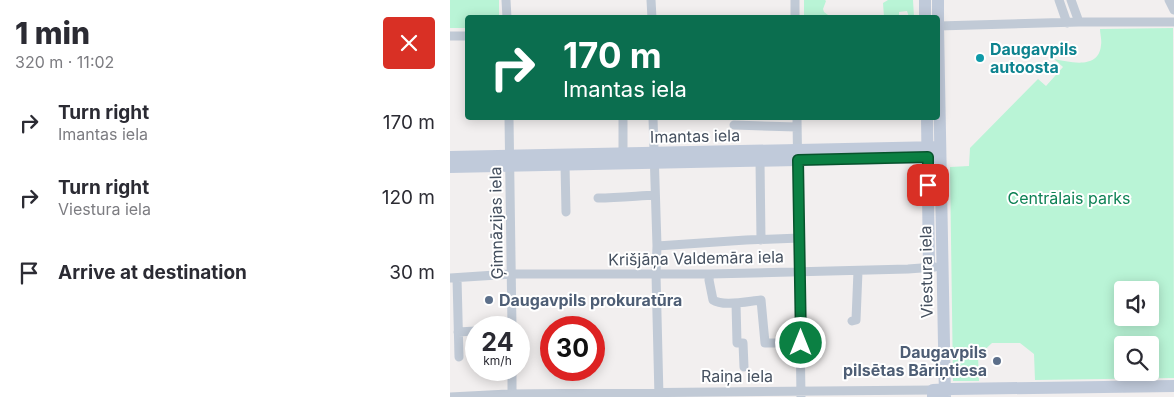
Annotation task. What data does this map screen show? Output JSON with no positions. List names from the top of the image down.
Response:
{
  "streets": {
    "street": [
      "Imantas iela",
      "Ģimnāzijas iela",
      "Krišjāņa Valdemāra iela",
      "Viestura iela",
      "Raiņa iela"
    ]
  },
  "crossings": [
    ["Imantas iela", "Ģimnāzijas iela"],
    ["Imantas iela", "Viestura iela"],
    ["Ģimnāzijas iela", "Krišjāņa Valdemāra iela"],
    ["Krišjāņa Valdemāra iela", "Viestura iela"],
    ["Viestura iela", "Raiņa iela"]
  ],
  "parks": ["Centrālais parks"],
  "places": ["Daugavpils autoosta", "Daugavpils prokuratūra", "Daugavpils pilsētas Bāriņtiesa"],
  "page": {
    "heading": ["1 min", "320 m · 11:02"],
    "turn": ["170 m", "Imantas iela"],
    "list": [
      {
        "name": "Turn right",
        "note": "Imantas iela",
        "value": "170 m"
      },
      {
        "name": "Turn right",
        "note": "Viestura iela",
        "value": "120 m"
      },
      {
        "name": "Arrive at destination",
        "value": "30 m"
      }
    ],
    "speed": "24 km/h",
    "limit": "30"
  }
}
